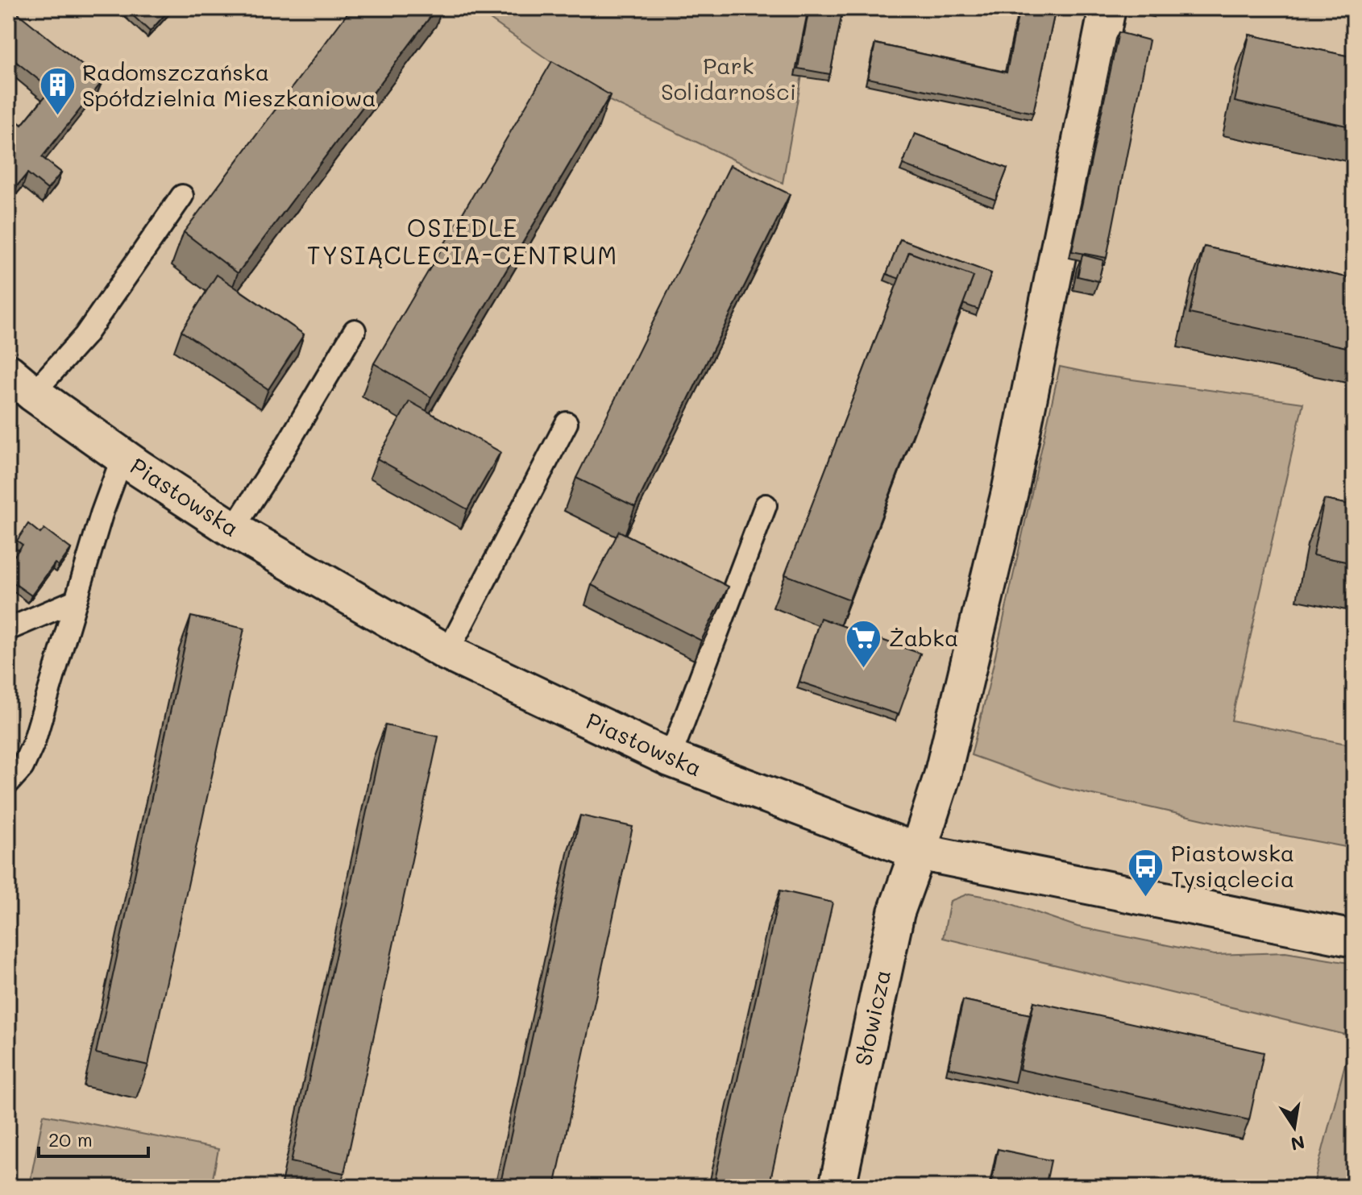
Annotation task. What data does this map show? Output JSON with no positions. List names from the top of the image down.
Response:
{
  "streets": {
    "street": ["Piastowska", "Słowicza"]
  },
  "crossings": [
    ["Piastowska", "Słowicza"]
  ],
  "districts": ["OSIEDLE TYSIĄCLECIA-CENTRUM"],
  "parks": ["Park Solidarności"],
  "places": {
    "building": ["Radomszczańska Spółdzielnia Mieszkaniowa"],
    "supermarket": ["Żabka"],
    "bus stop": ["Piastowska Tysiąclecia"]
  },
  "scale_bar": "20 m",
  "north": "bottom"
}
